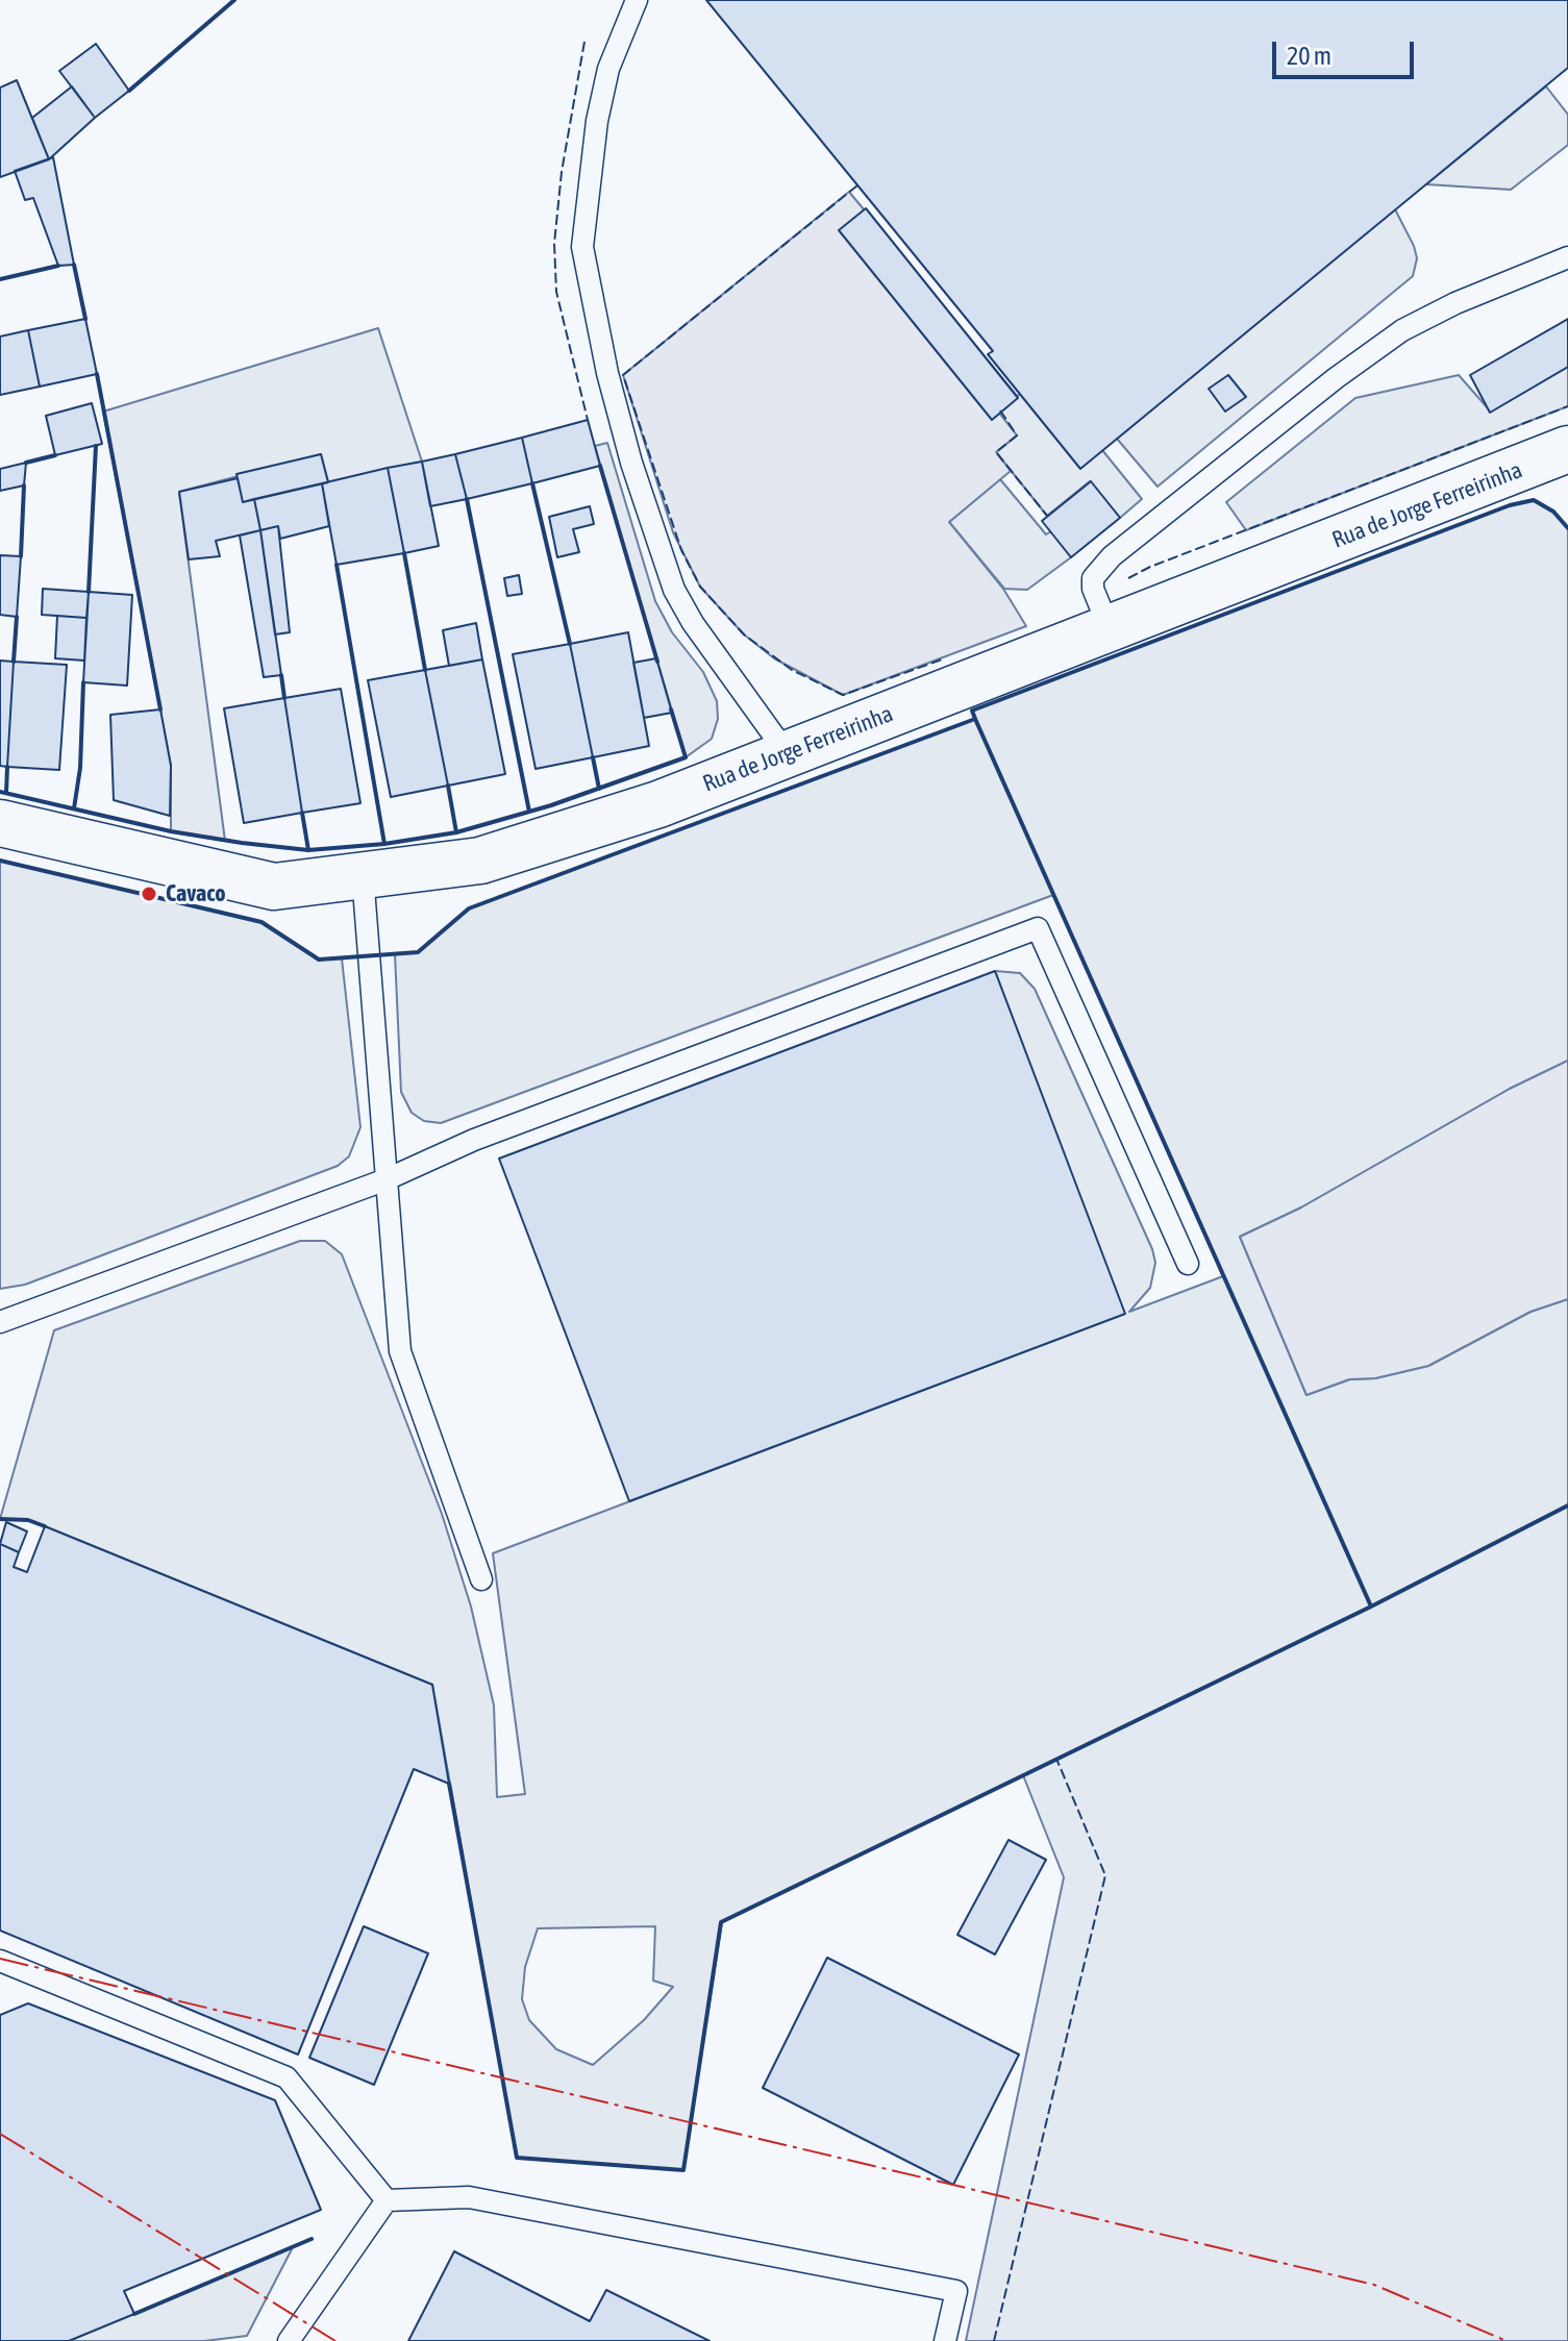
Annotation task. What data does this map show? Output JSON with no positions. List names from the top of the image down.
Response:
{
  "streets": {
    "street": ["Rua de Jorge Ferreirinha"]
  },
  "places": ["Cavaco"],
  "scale_bar": "20 m"
}
